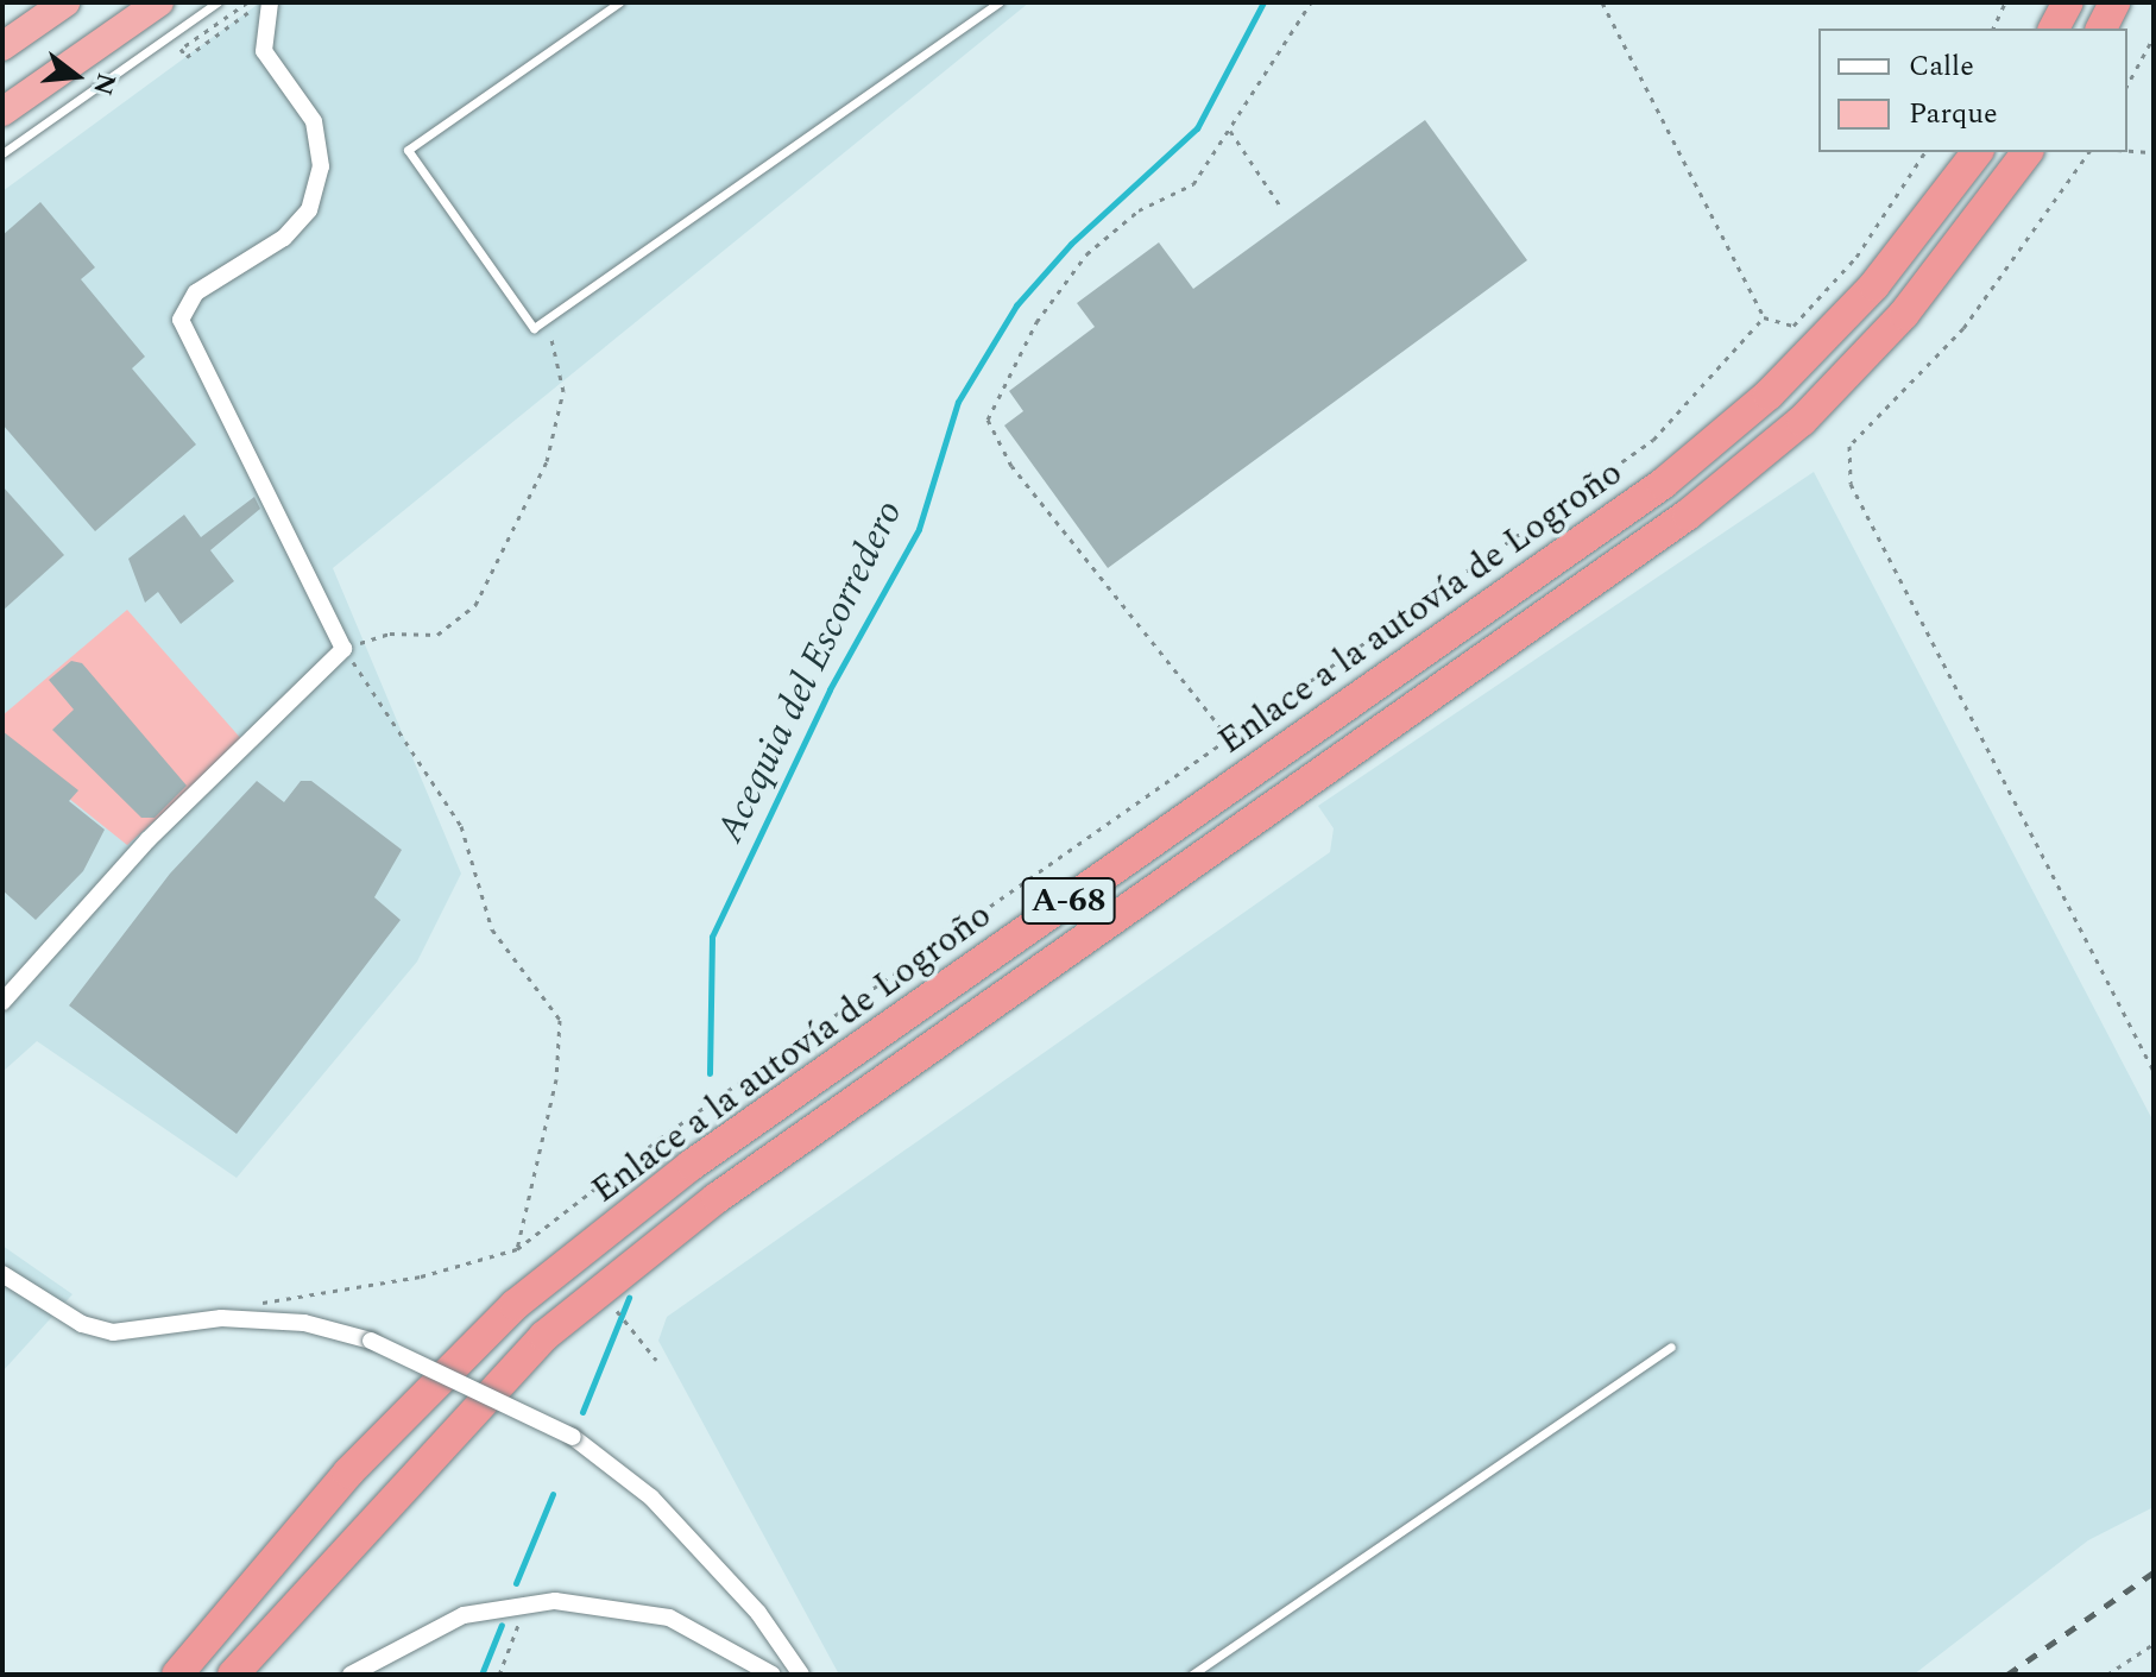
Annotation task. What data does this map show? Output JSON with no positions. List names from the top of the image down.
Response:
{
  "streets": {
    "highway": ["Enlace a la autovía de Logroño", "A-68"]
  },
  "water": ["Acequia del Escorredero"],
  "legend": ["Calle", "Parque"],
  "north": "right"
}
